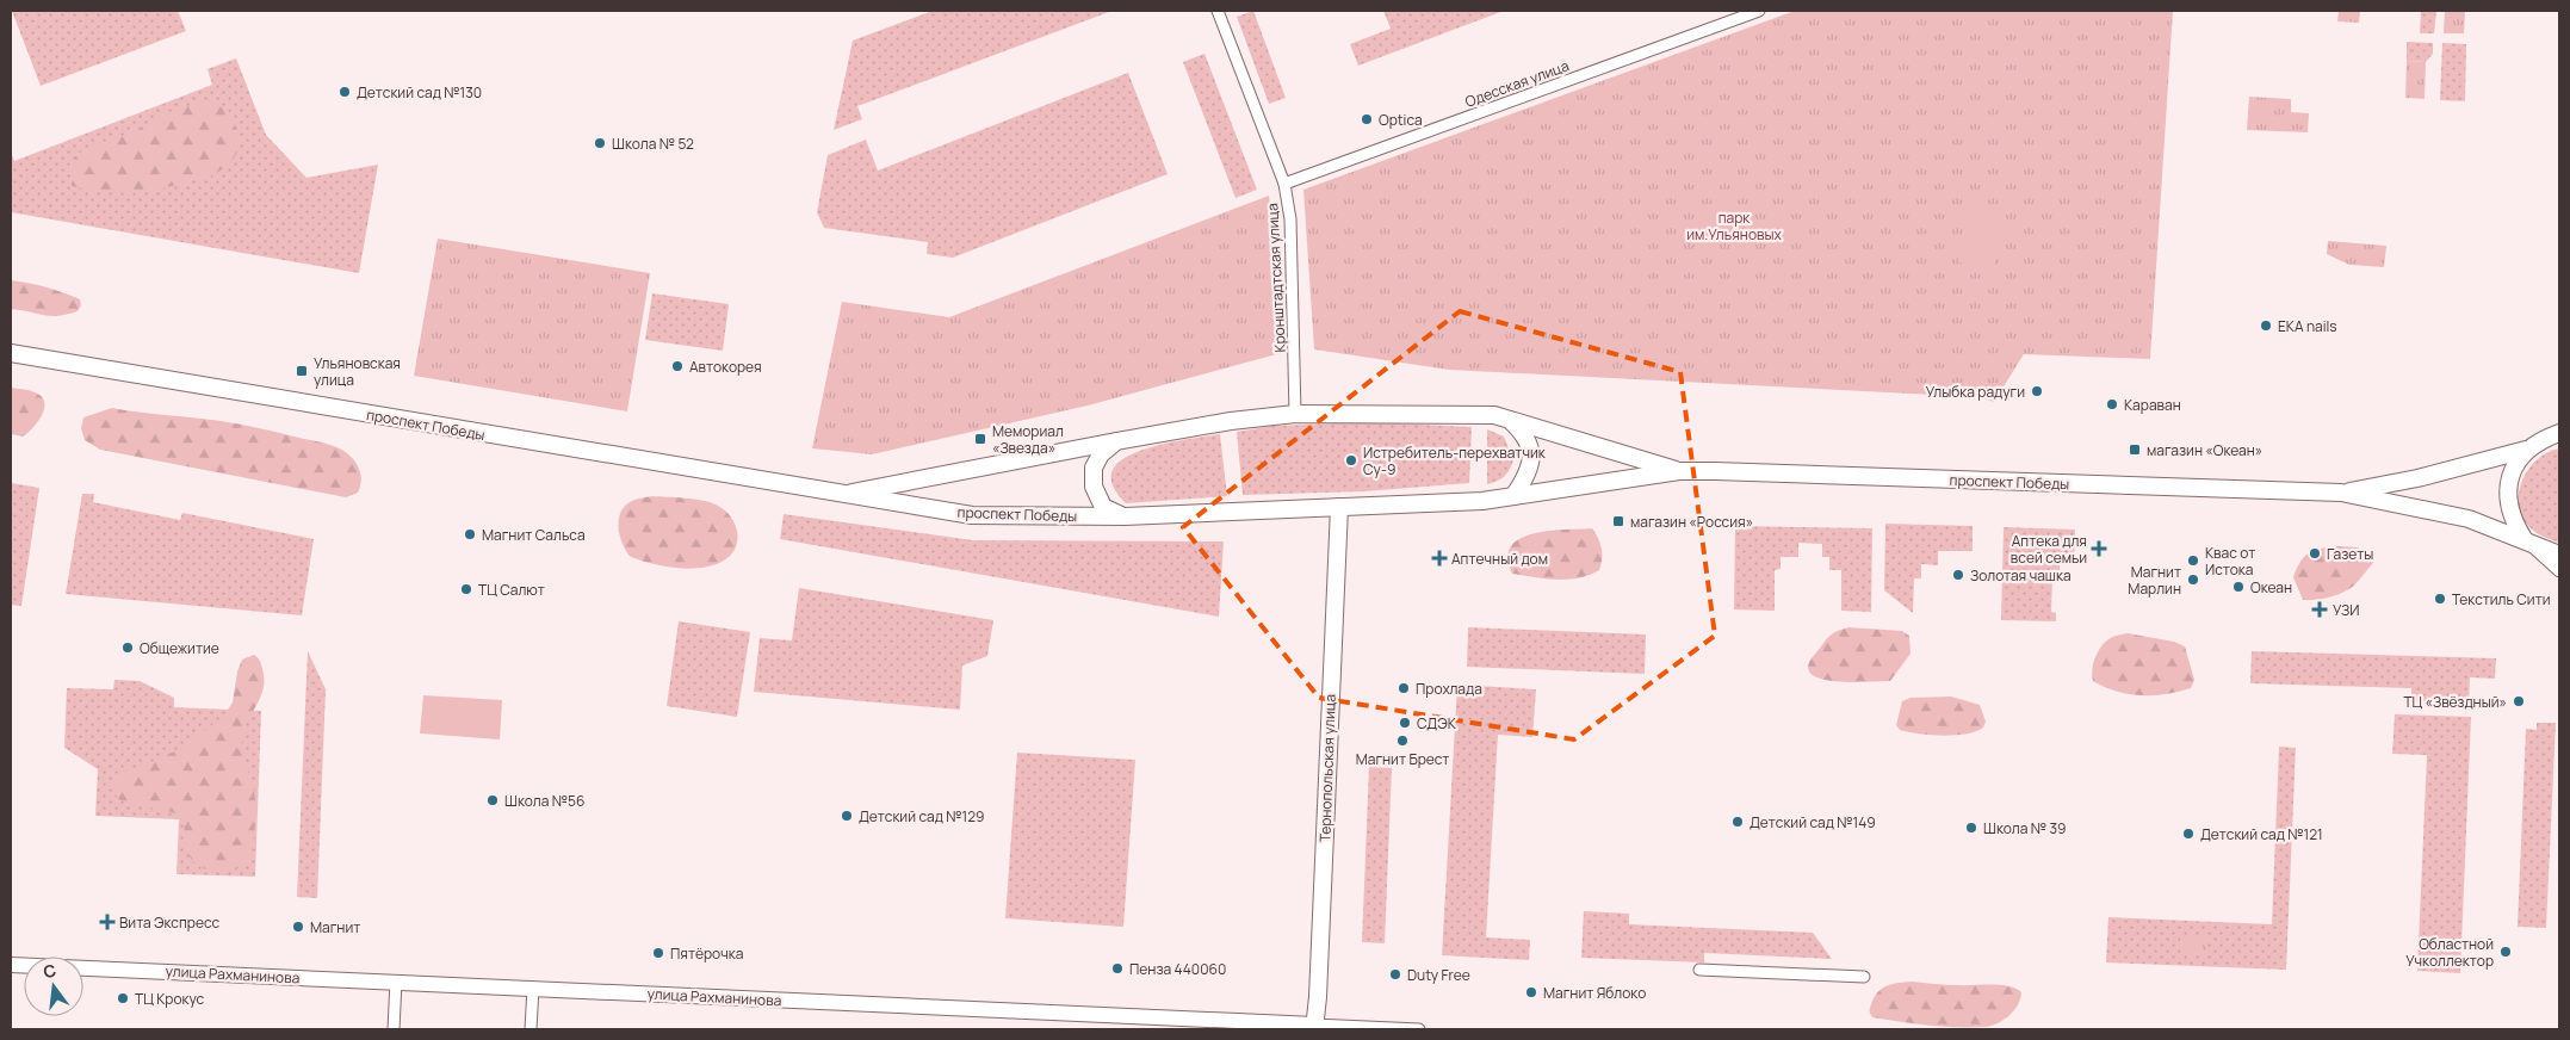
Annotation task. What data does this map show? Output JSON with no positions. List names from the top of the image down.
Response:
{
  "streets": {
    "main road": ["проспект Победы", "Тернопольская улица", "улица Рахманинова"],
    "street": ["Одесская улица", "Кронштадтская улица"]
  },
  "crossings": [
    ["Одесская улица", "Кронштадтская улица"],
    ["Кронштадтская улица", "проспект Победы"],
    ["проспект Победы", "Тернопольская улица"],
    ["Тернопольская улица", "улица Рахманинова"]
  ],
  "parks": ["парк им.Ульяновых"],
  "places": {
    "other": [
      "Детский сад №130",
      "Optica",
      "Школа № 52",
      "EKA nails",
      "Автокорея",
      "Улыбка радуги",
      "Караван",
      "Истребитель-перехватчик Су-9",
      "Магнит Сальса",
      "Газеты",
      "Квас от Истока",
      "Золотая чашка",
      "Магнит Марлин",
      "Океан",
      "ТЦ Салют",
      "Текстиль Сити",
      "Общежитие",
      "Прохлада",
      "ТЦ «Звёздный»",
      "СДЭК",
      "Магнит Брест",
      "Школа №56",
      "Детский сад №129",
      "Детский сад №149",
      "Школа № 39",
      "Детский сад №121",
      "Магнит",
      "Областной Учколлектор",
      "Пятёрочка",
      "Пенза 440060",
      "Duty Free",
      "Магнит Яблоко",
      "ТЦ Крокус"
    ],
    "transit": [
      "Ульяновская улица",
      "Мемориал «Звезда»",
      "магазин «Океан»",
      "магазин «Россия»"
    ],
    "health": [
      "Аптека для всей семьи",
      "Аптечный дом",
      "УЗИ",
      "Вита Экспресс"
    ]
  },
  "north": "top"
}
